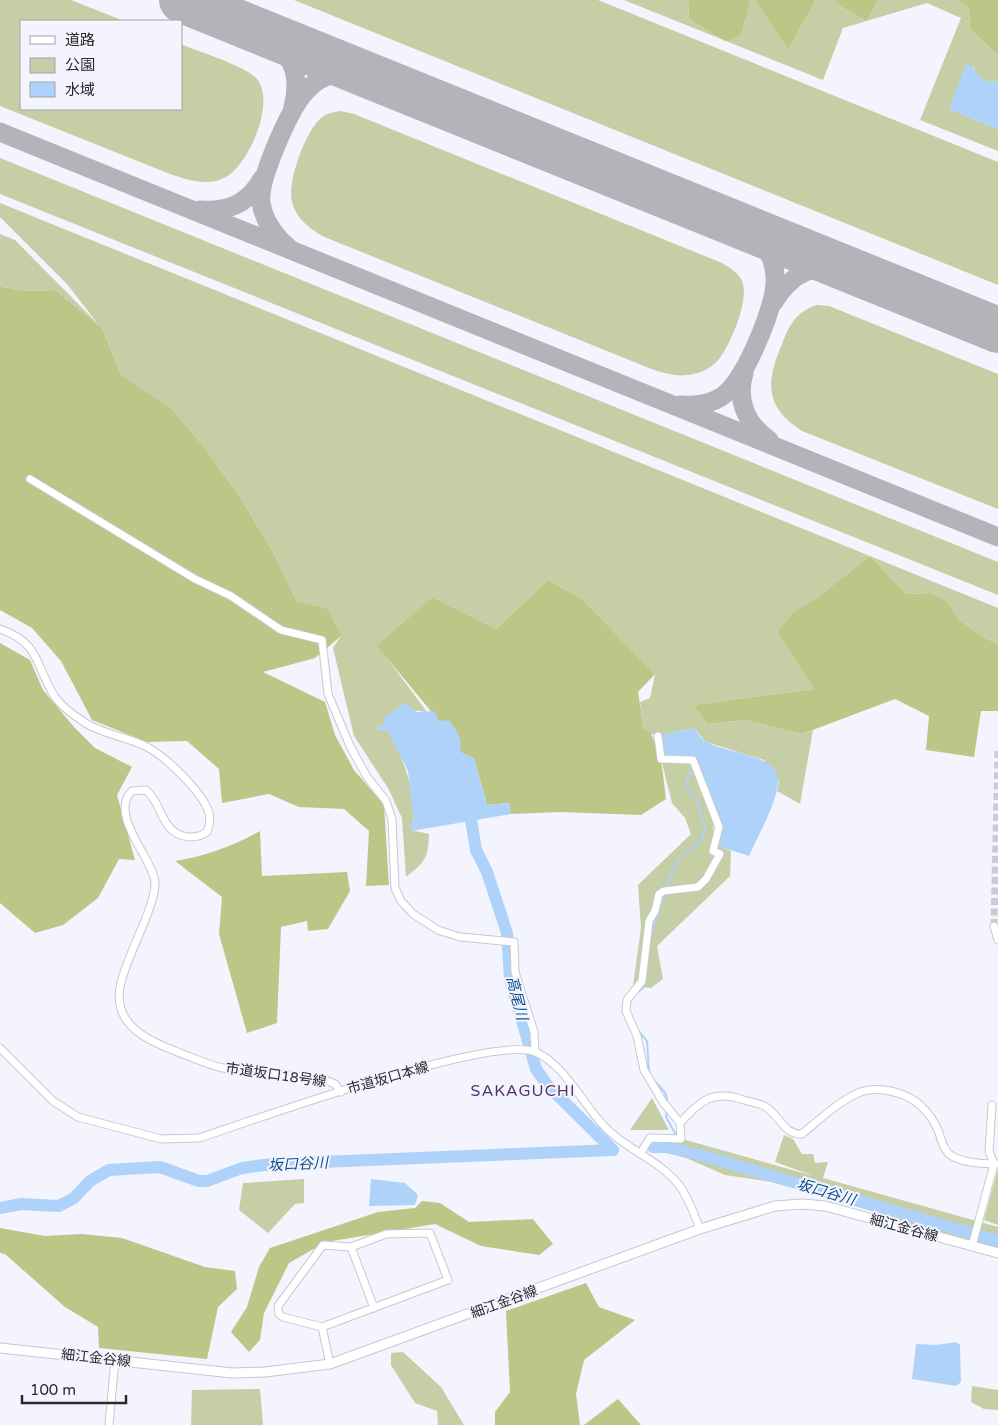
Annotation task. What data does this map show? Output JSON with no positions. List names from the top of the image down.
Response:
{
  "streets": {
    "main road": ["細江金谷線"],
    "street": ["市道坂口18号線", "市道坂口本線"]
  },
  "crossings": [
    ["市道坂口18号線", "市道坂口本線"],
    ["市道坂口本線", "細江金谷線"]
  ],
  "districts": ["SAKAGUCHI"],
  "water": ["高尾川", "坂口谷川"],
  "legend": ["道路", "公園", "水域"],
  "scale_bar": "100 m"
}
